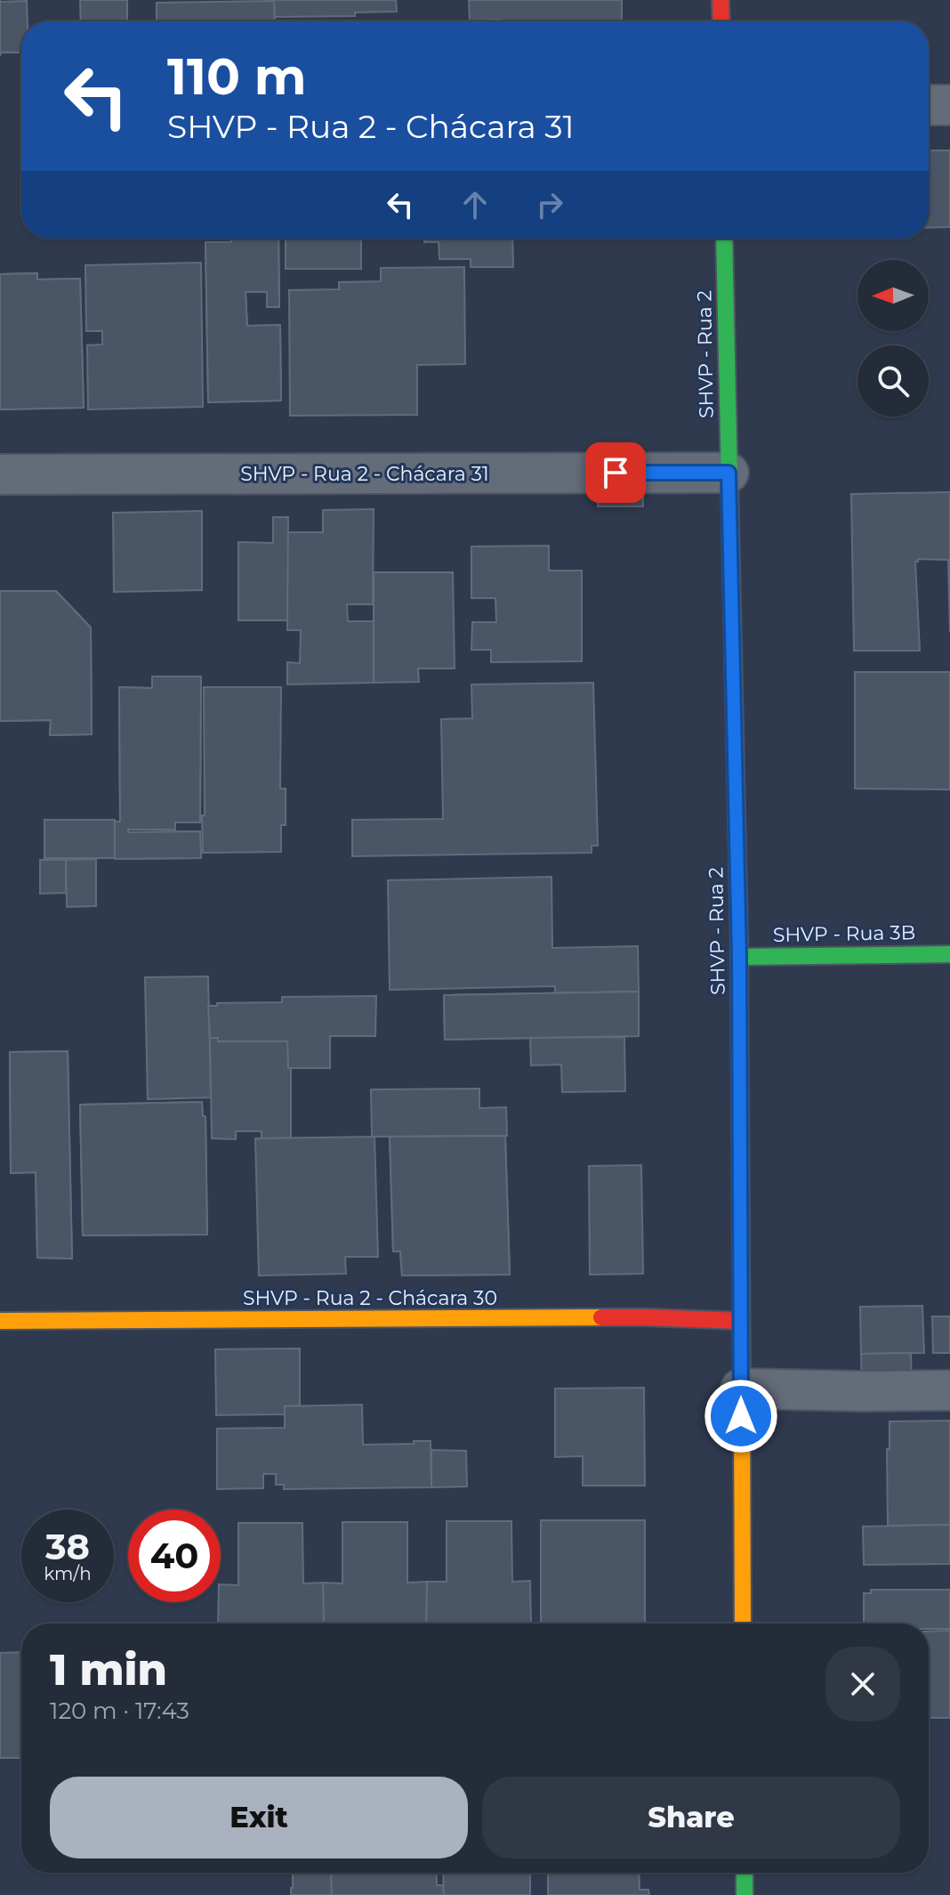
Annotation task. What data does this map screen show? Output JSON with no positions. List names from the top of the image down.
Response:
{
  "streets": {
    "street": [
      "SHVP - Rua 2",
      "SHVP - Rua 2 - Chácara 31",
      "SHVP - Rua 3B",
      "SHVP - Rua 2 - Chácara 30"
    ]
  },
  "crossings": [
    ["SHVP - Rua 2", "SHVP - Rua 2 - Chácara 31"],
    ["SHVP - Rua 2", "SHVP - Rua 3B"],
    ["SHVP - Rua 2", "SHVP - Rua 2 - Chácara 30"]
  ],
  "north": "left",
  "page": {
    "turn": ["110 m", "SHVP - Rua 2 - Chácara 31"],
    "speed": "38 km/h",
    "limit": "40",
    "heading": ["1 min", "120 m · 17:43"],
    "buttons": ["Exit", "Share"]
  }
}
